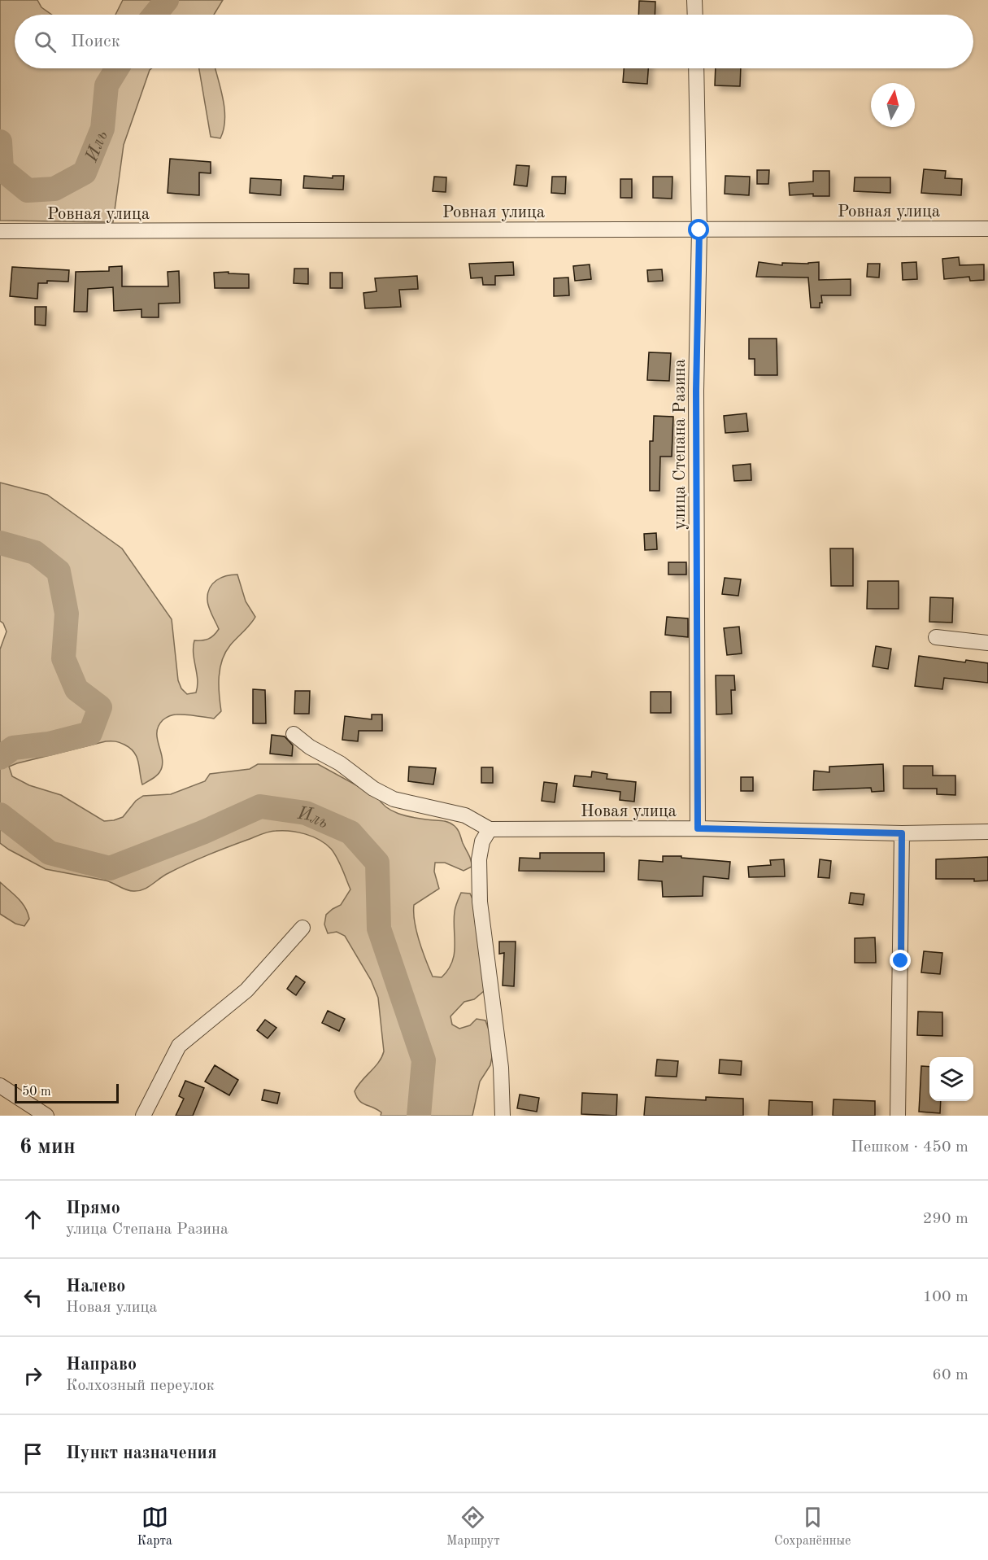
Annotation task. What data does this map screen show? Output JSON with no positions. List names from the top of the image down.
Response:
{
  "streets": {
    "street": ["Ровная улица", "улица Степана Разина", "Новая улица"]
  },
  "crossings": [
    ["Ровная улица", "улица Степана Разина"],
    ["улица Степана Разина", "Новая улица"]
  ],
  "water": ["Иль"],
  "scale_bar": "50 m",
  "north": "top",
  "page": {
    "search": "Поиск",
    "scale": "50 m",
    "heading": ["6 мин", "Пешком · 450 m"],
    "list": [
      ["Прямо", "улица Степана Разина", "290 m"],
      ["Налево", "Новая улица", "100 m"],
      ["Направо", "Колхозный переулок", "60 m"],
      "Пункт назначения"
    ],
    "nav": ["Карта", "Маршрут", "Сохранённые"]
  }
}
